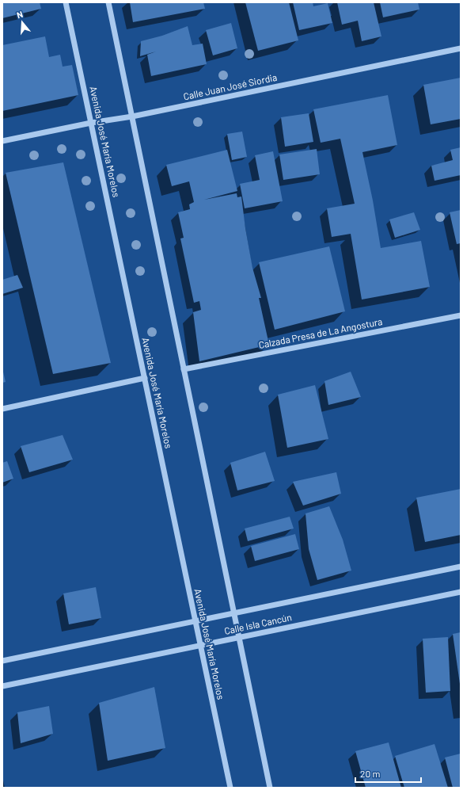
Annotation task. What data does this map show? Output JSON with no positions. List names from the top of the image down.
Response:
{
  "streets": {
    "street": [
      "Calle Juan José Siordia",
      "Avenida José María Morelos",
      "Calzada Presa de La Angostura",
      "Calle Isla Cancún"
    ]
  },
  "crossings": [
    ["Calle Juan José Siordia", "Avenida José María Morelos"],
    ["Avenida José María Morelos", "Calle Isla Cancún"]
  ],
  "scale_bar": "20 m",
  "north": "top"
}
